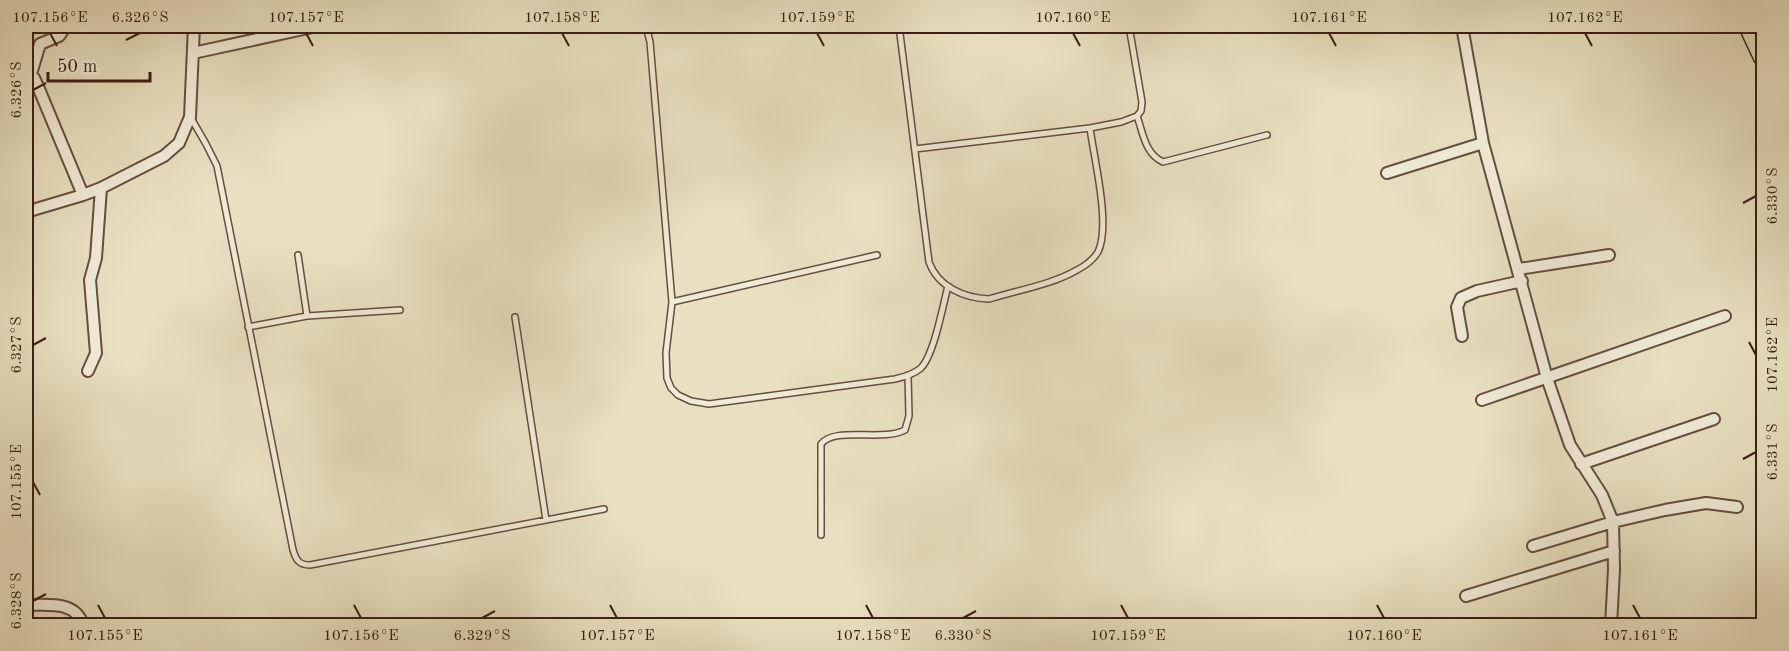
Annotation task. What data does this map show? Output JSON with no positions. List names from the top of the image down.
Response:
{
  "scale_bar": "50 m",
  "coordinates": [
    "107.156°E",
    "6.326°S",
    "107.157°E",
    "107.158°E",
    "107.159°E",
    "107.160°E",
    "107.161°E",
    "107.162°E",
    "6.330°S",
    "6.327°S",
    "6.331°S",
    "107.155°E",
    "6.328°S",
    "6.329°S"
  ]
}
